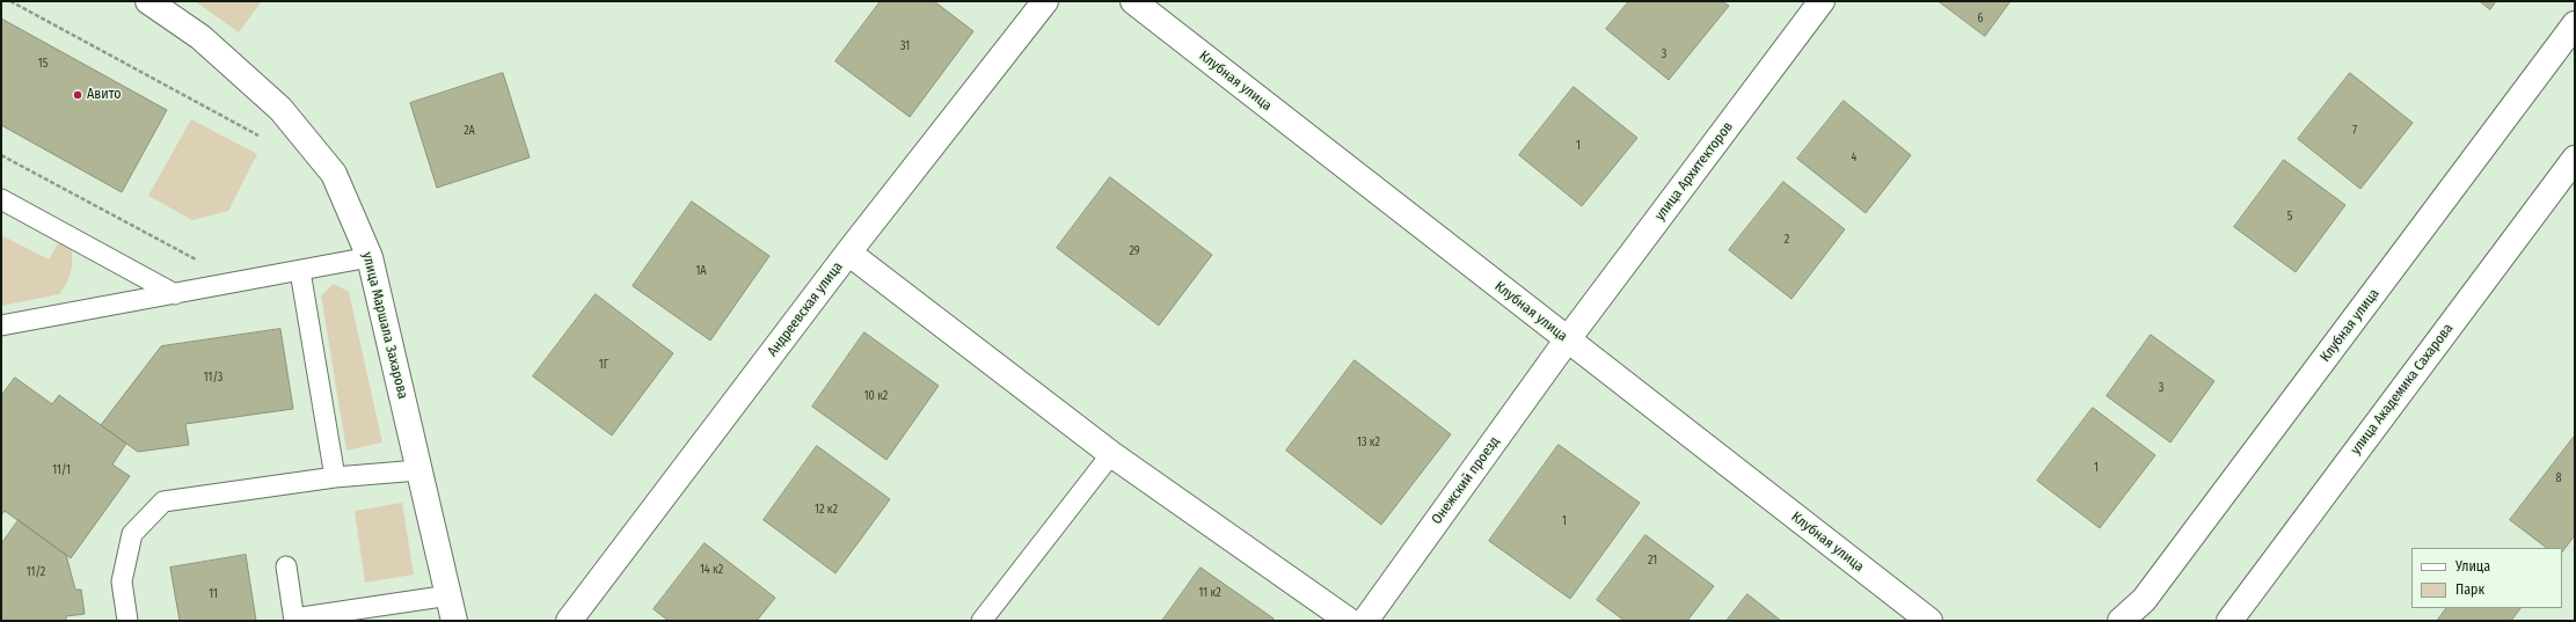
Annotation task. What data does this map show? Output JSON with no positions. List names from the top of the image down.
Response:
{
  "streets": {
    "street": [
      "Клубная улица",
      "улица Архитекторов",
      "Андреевская улица",
      "улица Маршала Захарова",
      "улица Академика Сахарова",
      "Онежский проезд"
    ]
  },
  "crossings": [
    ["Клубная улица", "улица Архитекторов"],
    ["Клубная улица", "Онежский проезд"],
    ["улица Архитекторов", "Онежский проезд"]
  ],
  "places": ["Авито"],
  "house_numbers": [
    "6",
    "31",
    "3",
    "15",
    "2А",
    "7",
    "1",
    "4",
    "5",
    "2",
    "29",
    "1А",
    "1Г",
    "11/3",
    "3",
    "10 к2",
    "13 к2",
    "1",
    "11/1",
    "8",
    "12 к2",
    "1",
    "21",
    "14 к2",
    "11/2",
    "11 к2",
    "11"
  ],
  "legend": ["Улица", "Парк"]
}
